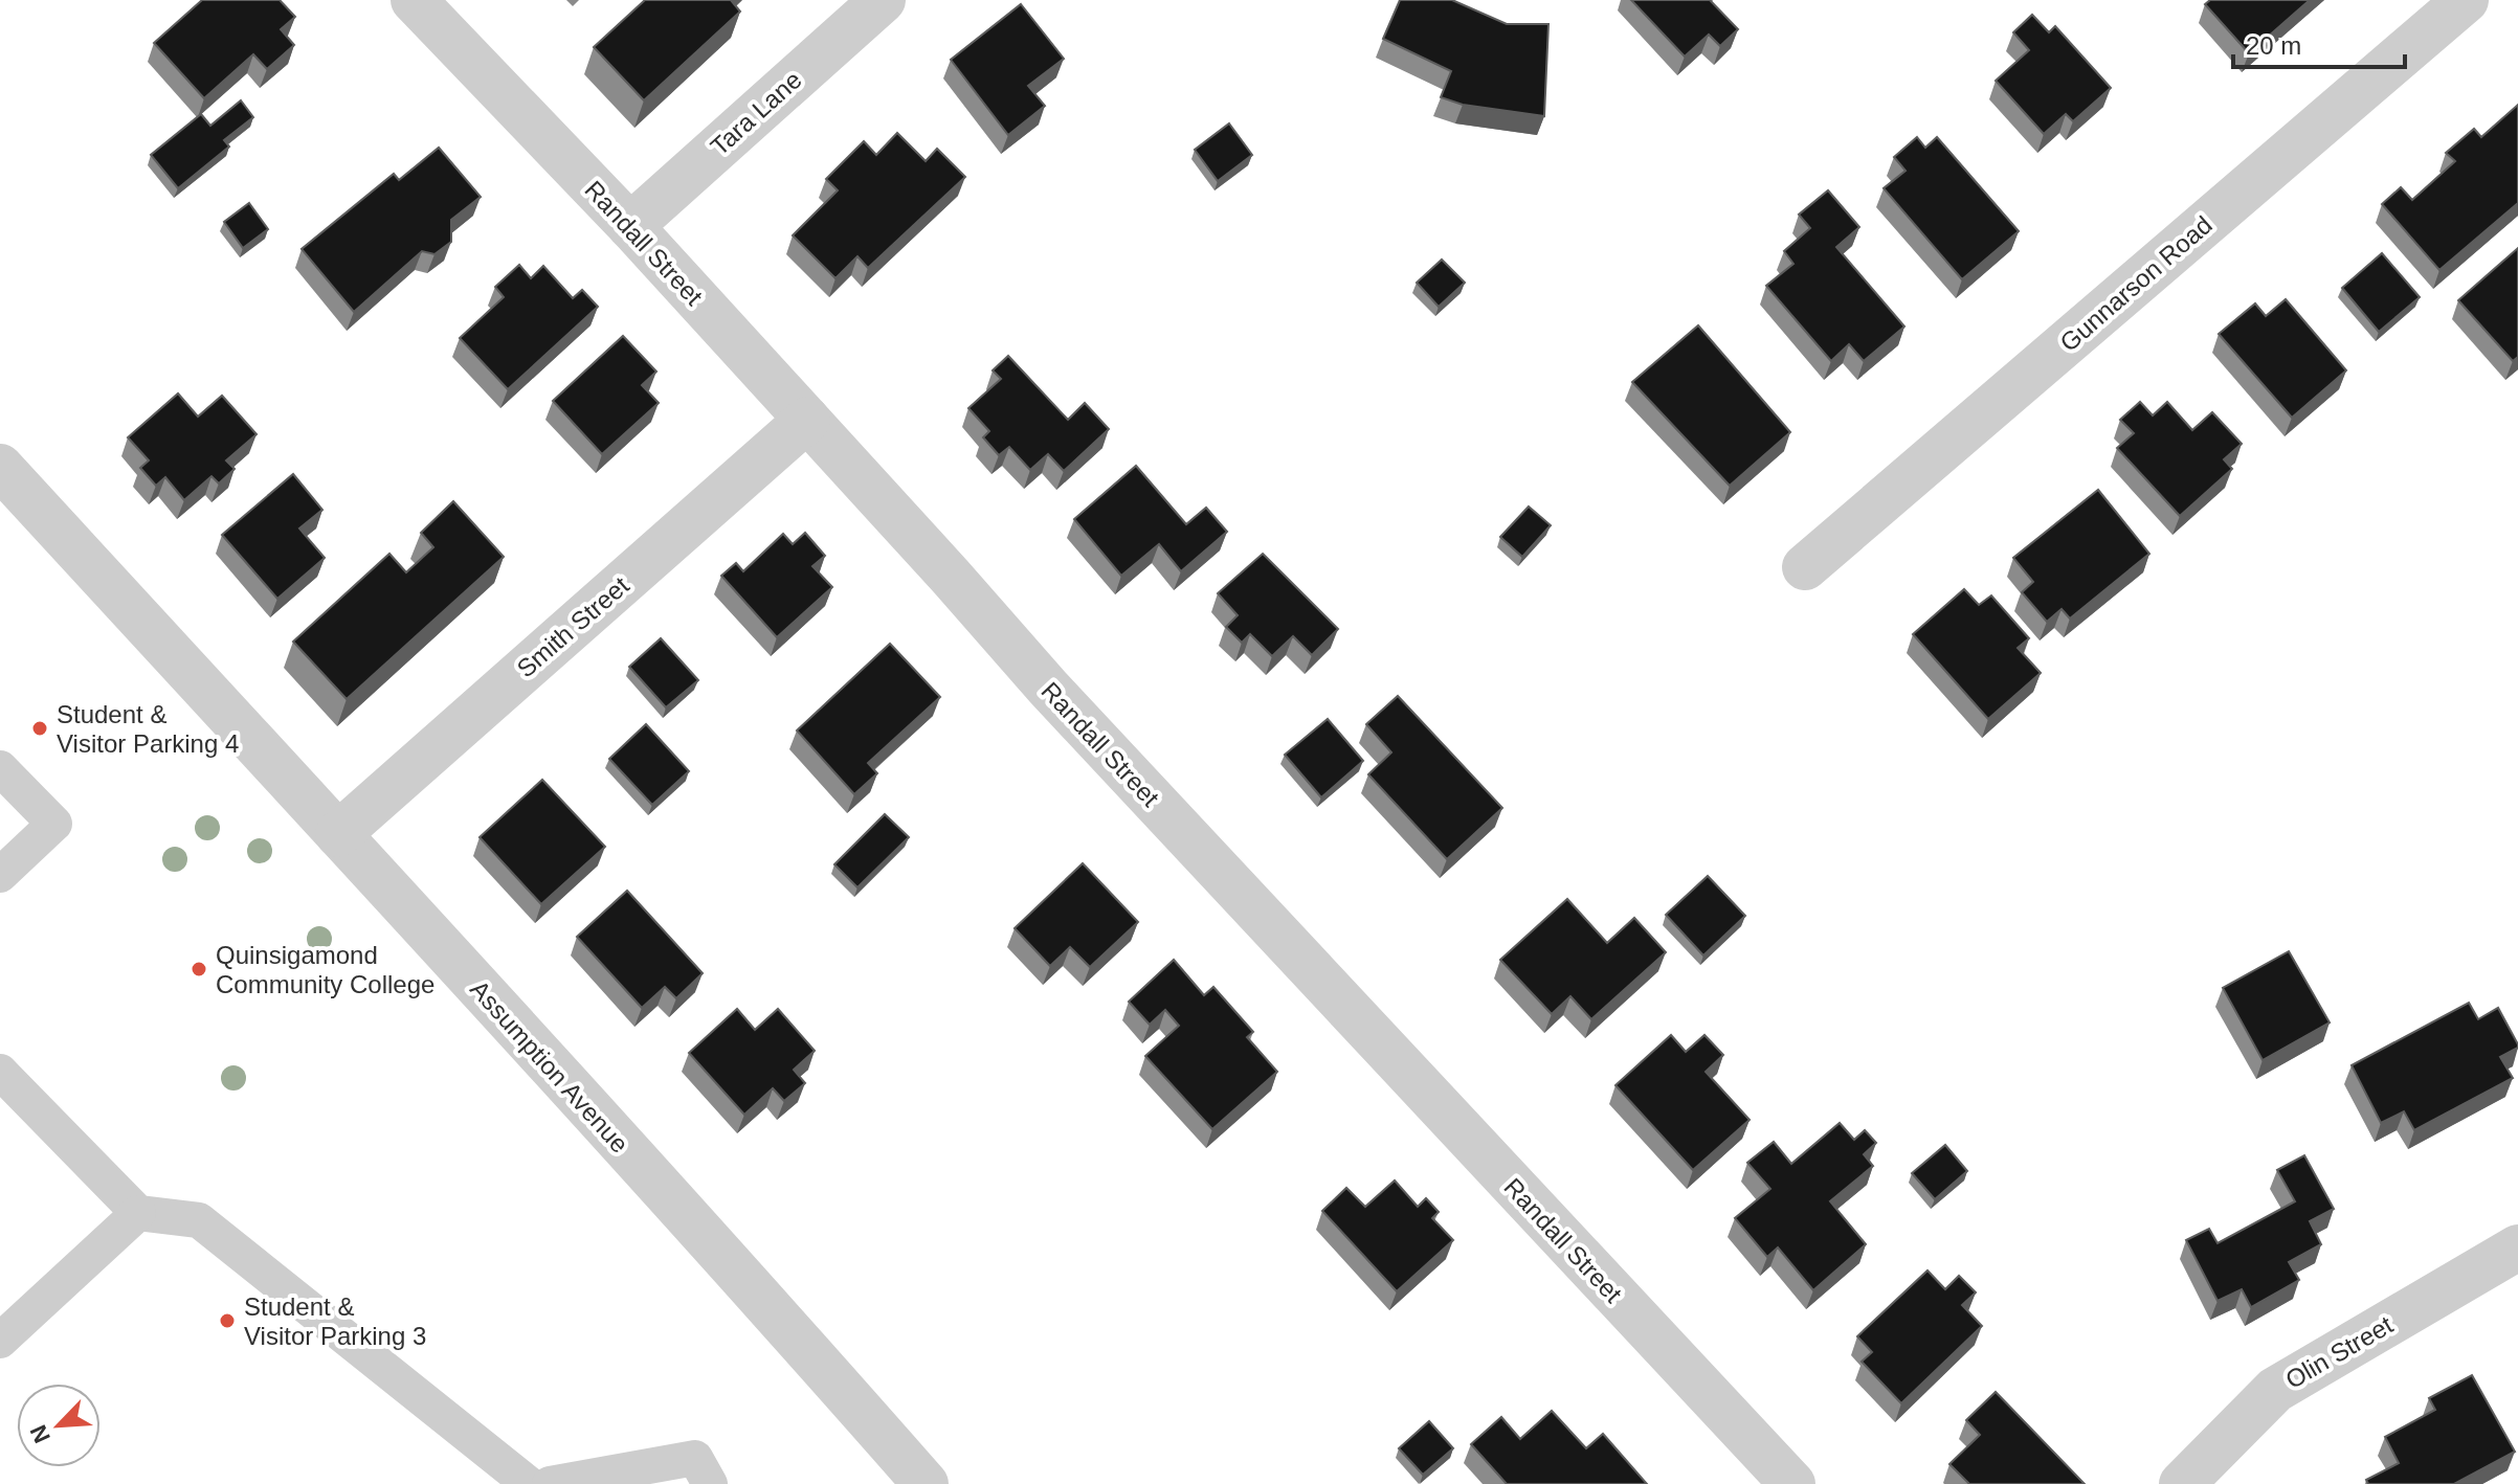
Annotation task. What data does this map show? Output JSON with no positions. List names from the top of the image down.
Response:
{
  "streets": {
    "street": [
      "Tara Lane",
      "Randall Street",
      "Gunnarson Road",
      "Smith Street",
      "Assumption Avenue",
      "Olin Street"
    ]
  },
  "crossings": [
    ["Tara Lane", "Randall Street"],
    ["Randall Street", "Smith Street"],
    ["Smith Street", "Assumption Avenue"]
  ],
  "places": ["Student & Visitor Parking 4", "Quinsigamond Community College", "Student & Visitor Parking 3"],
  "scale_bar": "20 m",
  "north": "bottom left"
}
